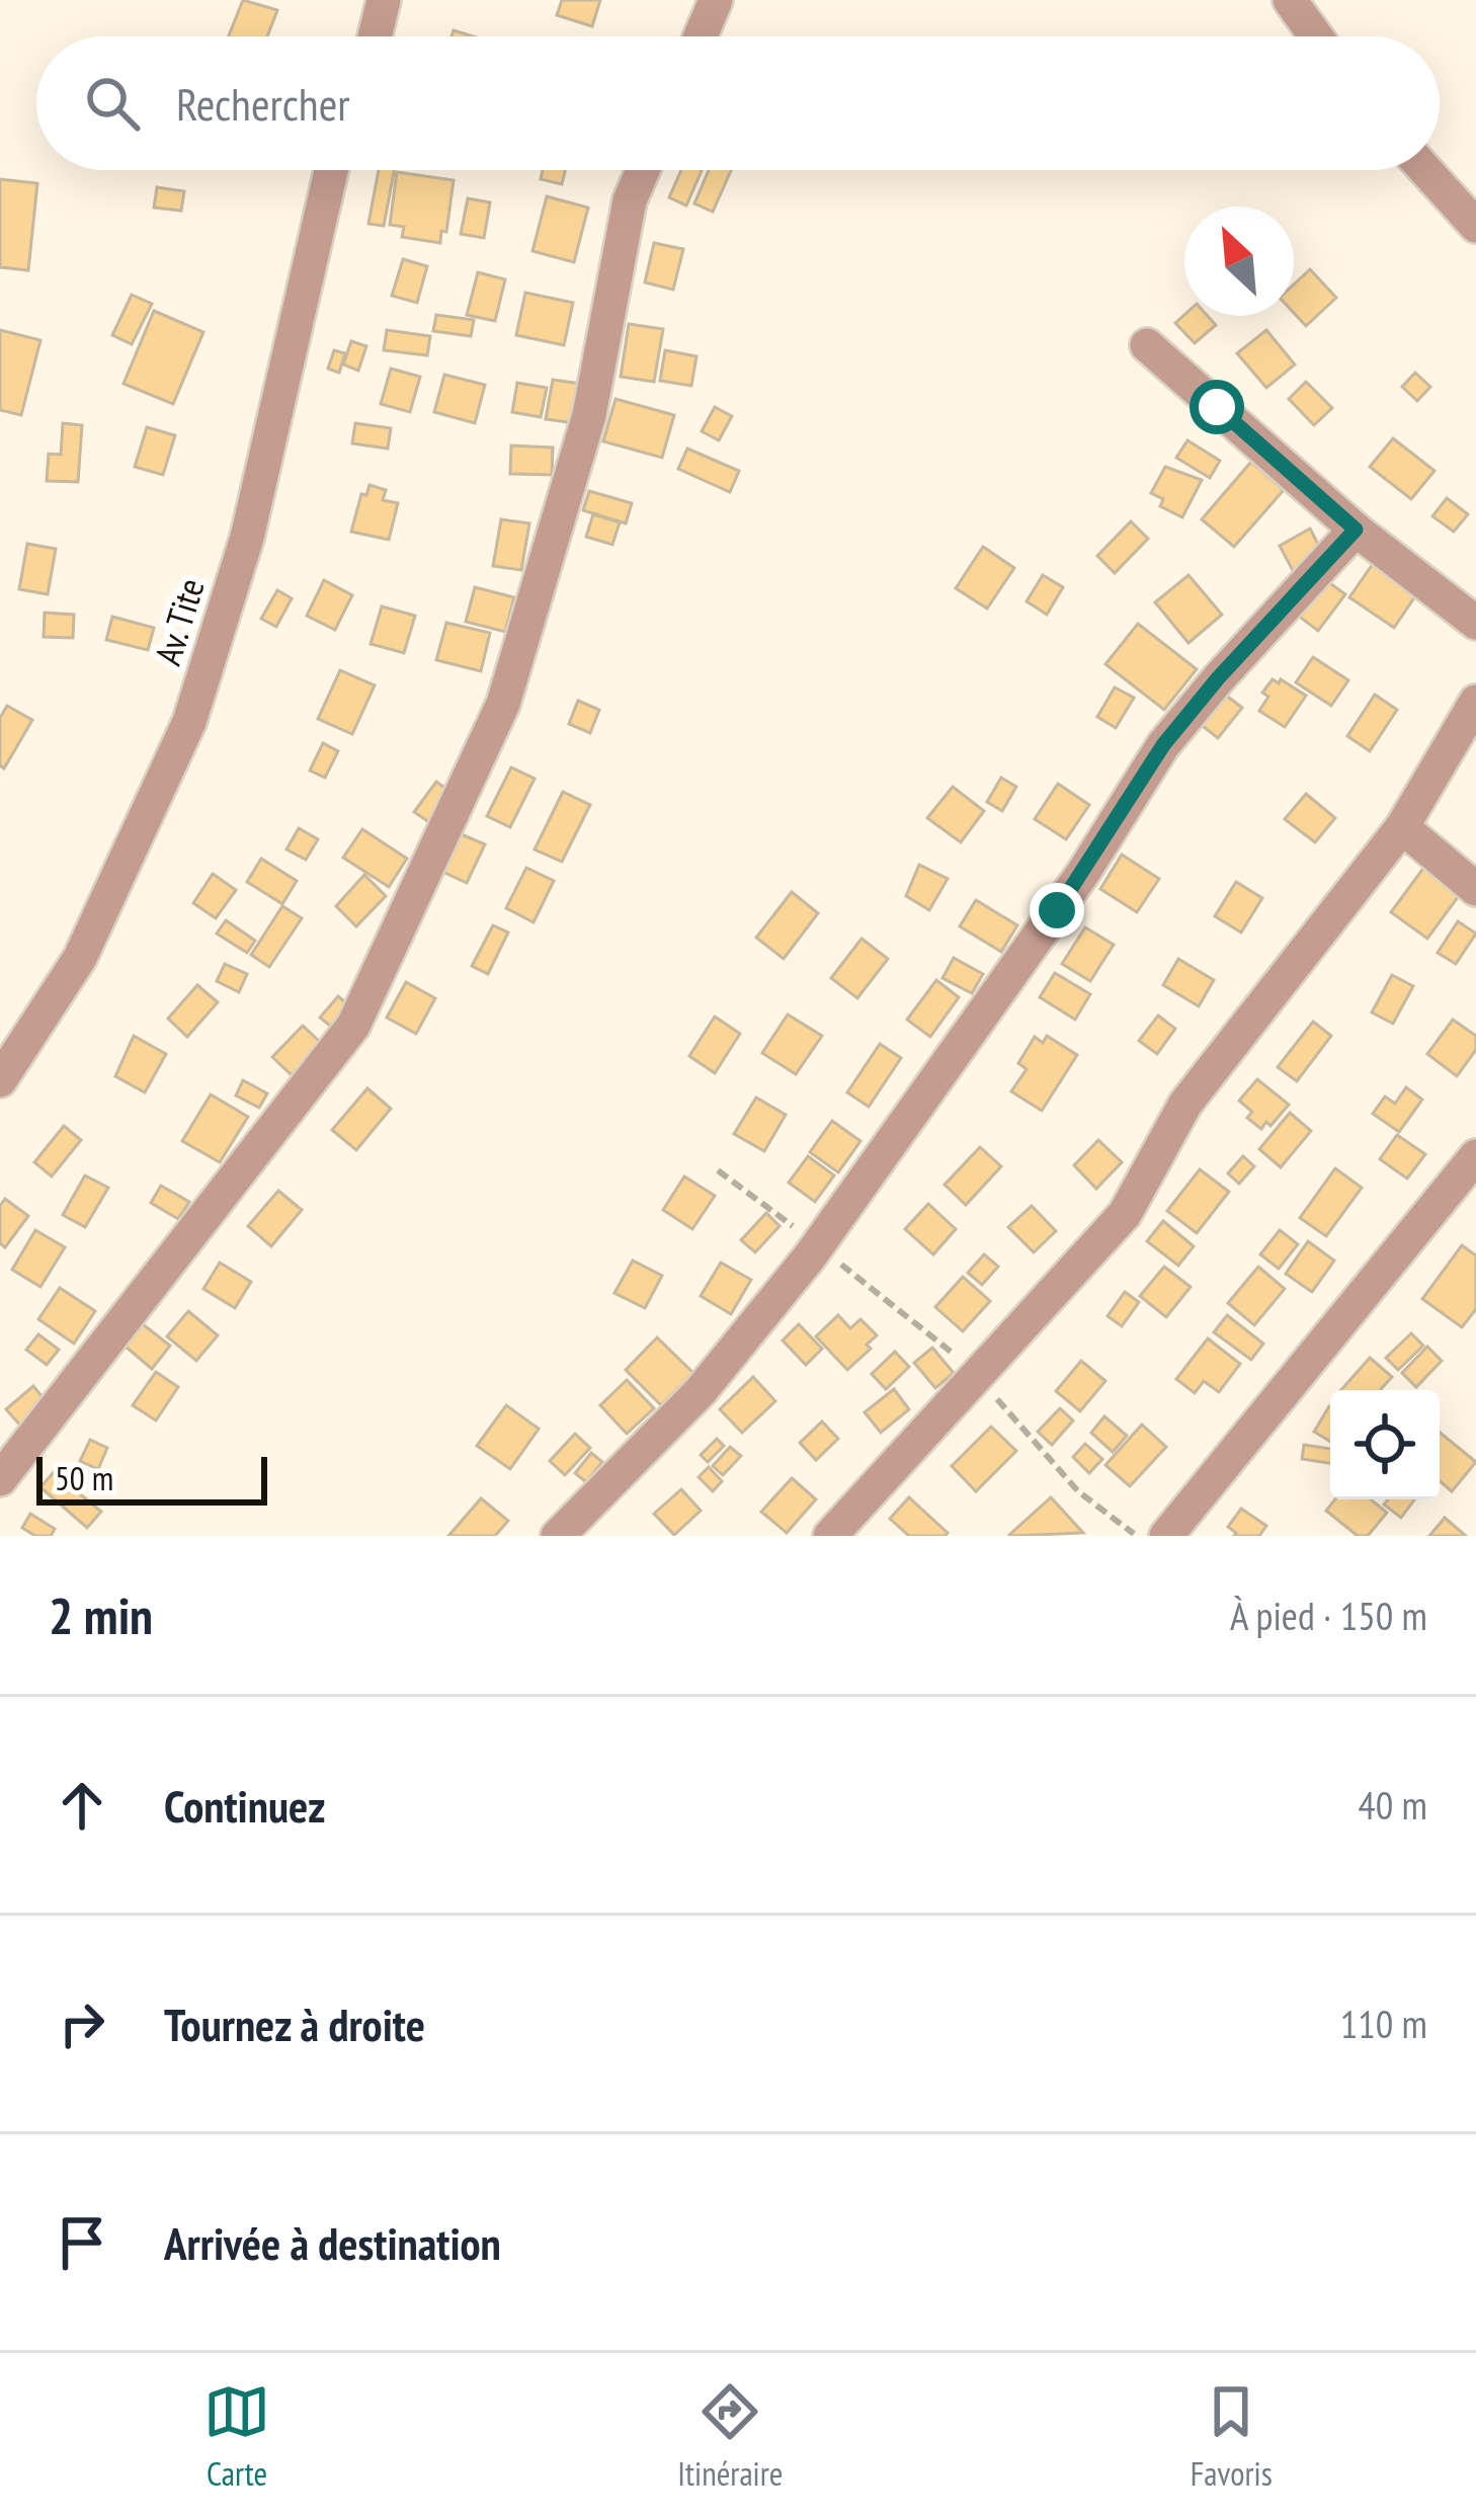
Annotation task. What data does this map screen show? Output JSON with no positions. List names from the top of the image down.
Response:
{
  "streets": {
    "street": ["Av. Tite"]
  },
  "scale_bar": "50 m",
  "north": "top left",
  "page": {
    "search": "Rechercher",
    "scale": "50 m",
    "heading": ["2 min", "À pied · 150 m"],
    "list": [
      ["Continuez", "40 m"],
      ["Tournez à droite", "110 m"],
      "Arrivée à destination"
    ],
    "nav": ["Carte", "Itinéraire", "Favoris"]
  }
}
